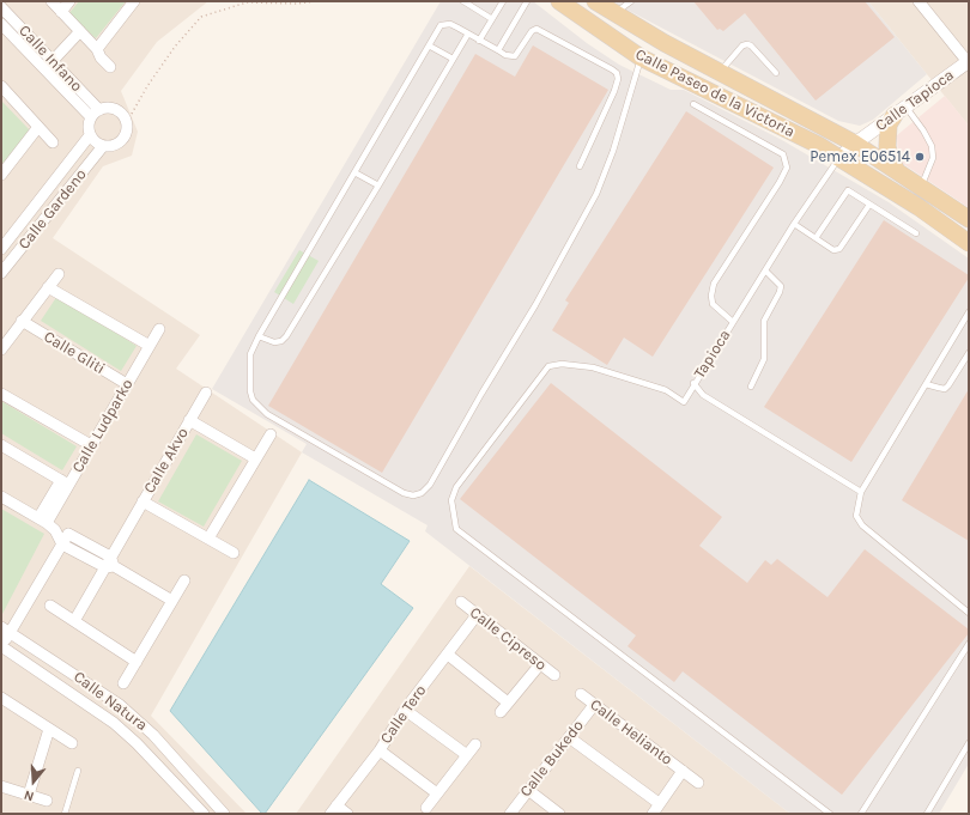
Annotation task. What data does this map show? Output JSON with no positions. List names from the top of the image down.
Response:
{
  "streets": {
    "main road": ["Calle Paseo de la Victoria"],
    "street": [
      "Calle Infano",
      "Calle Tapioca",
      "Calle Gardeno",
      "Calle Gliti",
      "Calle Ludparko",
      "Calle Akvo",
      "Calle Cipreso",
      "Calle Natura",
      "Calle Tero",
      "Calle Helianto",
      "Calle Bukedo"
    ],
    "lane": ["Tapioca"]
  },
  "crossings": [
    ["Calle Infano", "Calle Gardeno"],
    ["Calle Paseo de la Victoria", "Calle Tapioca"],
    ["Calle Paseo de la Victoria", "Tapioca"],
    ["Calle Tapioca", "Tapioca"],
    ["Calle Gliti", "Calle Ludparko"],
    ["Calle Cipreso", "Calle Tero"],
    ["Calle Helianto", "Calle Bukedo"]
  ],
  "places": ["Pemex E06514"],
  "north": "bottom"
}
